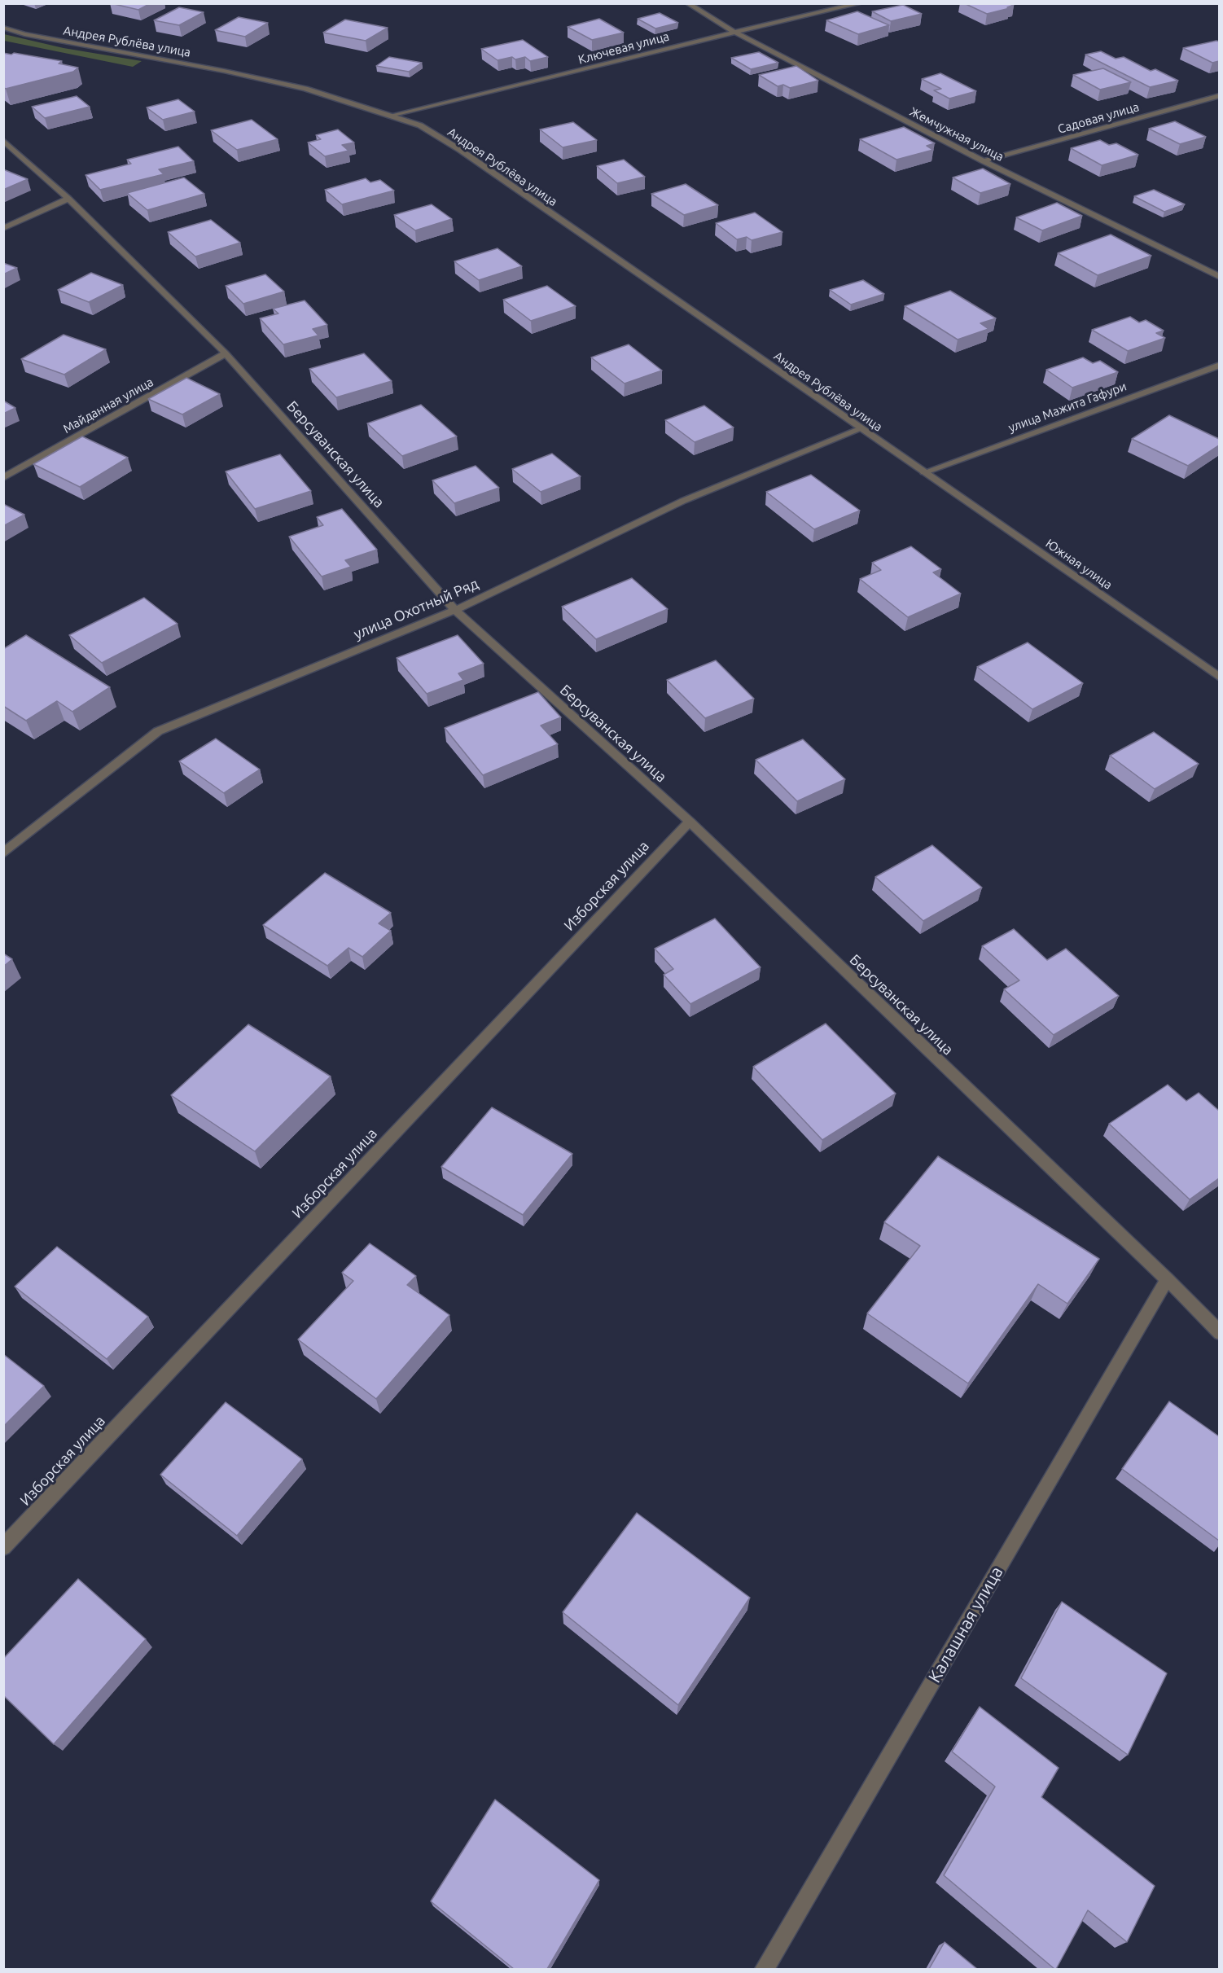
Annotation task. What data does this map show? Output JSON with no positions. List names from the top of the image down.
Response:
{
  "streets": {
    "street": [
      "Андрея Рублёва улица",
      "Ключевая улица",
      "Садовая улица",
      "Жемчужная улица",
      "Майданная улица",
      "улица Мажита Гафури",
      "Берсуванская улица",
      "Южная улица",
      "улица Охотный Ряд",
      "Изборская улица",
      "Калашная улица"
    ]
  },
  "crossings": [
    ["Андрея Рублёва улица", "Ключевая улица"],
    ["Андрея Рублёва улица", "улица Мажита Гафури"],
    ["Андрея Рублёва улица", "Южная улица"],
    ["Андрея Рублёва улица", "улица Охотный Ряд"],
    ["Ключевая улица", "Жемчужная улица"],
    ["Садовая улица", "Жемчужная улица"],
    ["Майданная улица", "Берсуванская улица"],
    ["улица Мажита Гафури", "Южная улица"],
    ["Берсуванская улица", "улица Охотный Ряд"],
    ["Берсуванская улица", "Изборская улица"],
    ["Берсуванская улица", "Калашная улица"]
  ]
}
